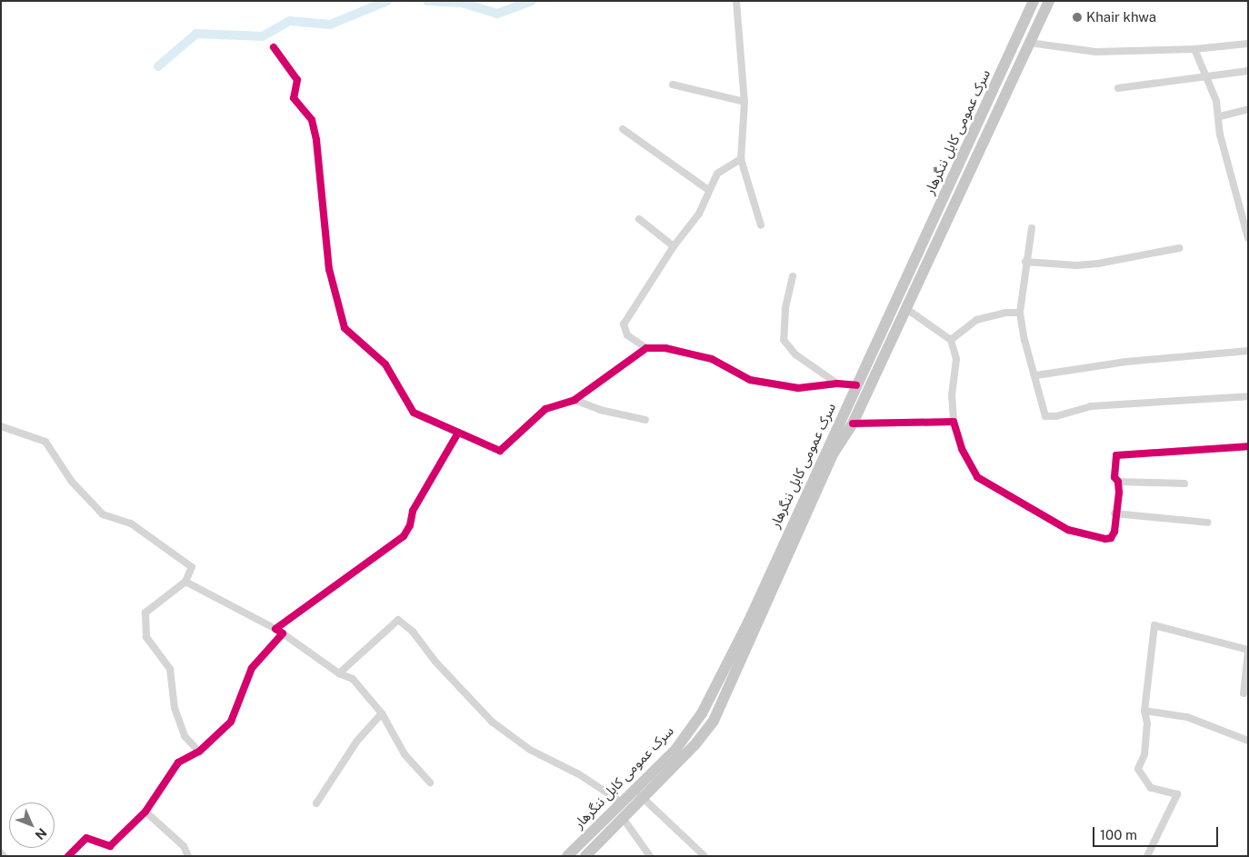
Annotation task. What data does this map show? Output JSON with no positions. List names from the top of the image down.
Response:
{
  "streets": {
    "highway": ["سرک عمومی کابل ننگرهار"]
  },
  "places": ["Khair khwa"],
  "scale_bar": "100 m",
  "north": "bottom right"
}
